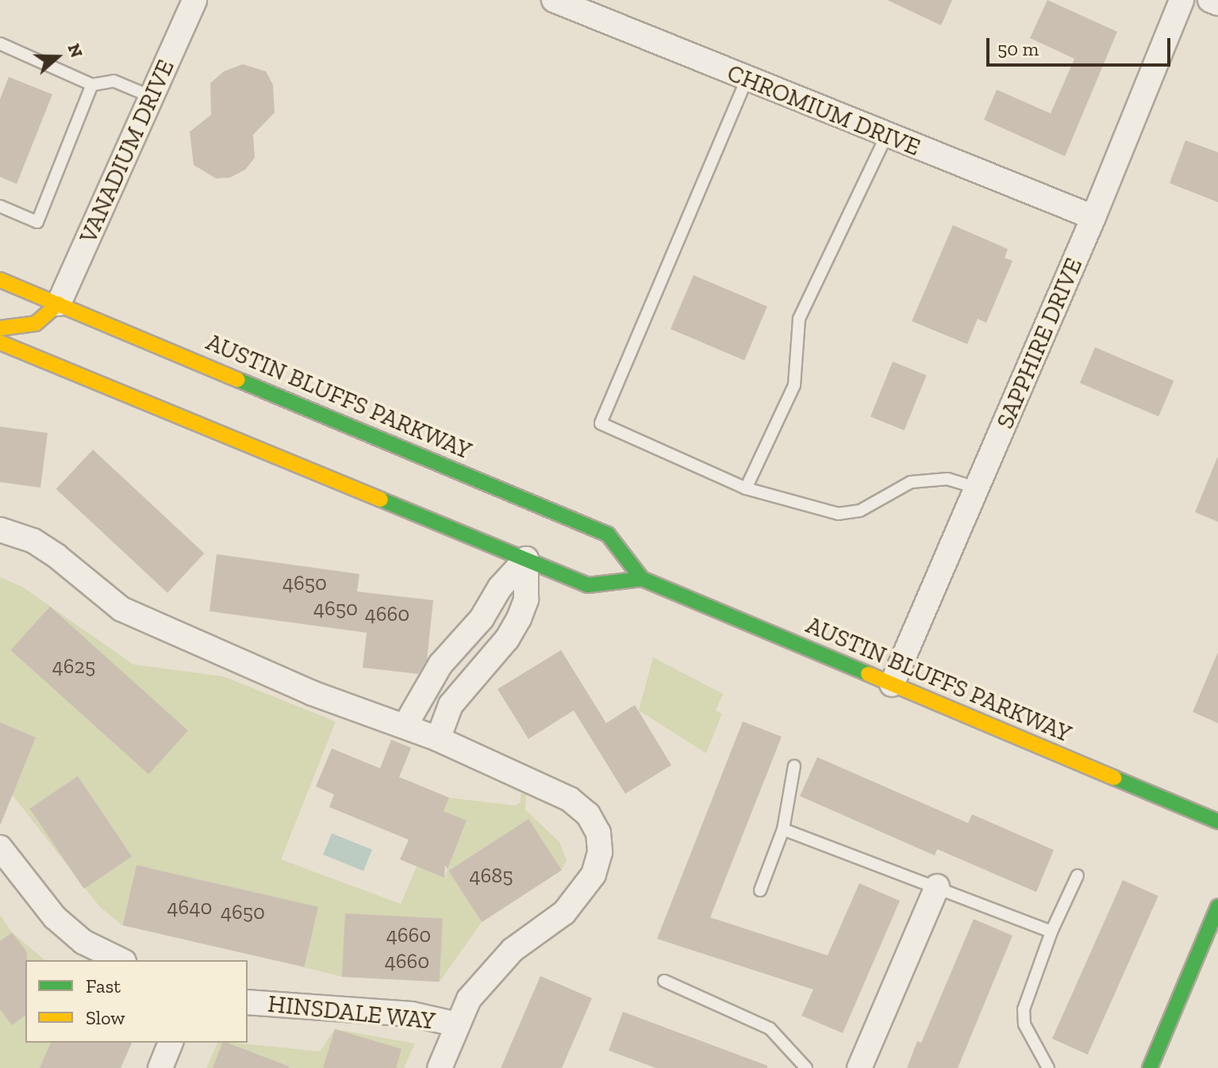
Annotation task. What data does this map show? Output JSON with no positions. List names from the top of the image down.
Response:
{
  "streets": {
    "main road": ["AUSTIN BLUFFS PARKWAY"],
    "street": [
      "CHROMIUM DRIVE",
      "VANADIUM DRIVE",
      "SAPPHIRE DRIVE",
      "HINSDALE WAY"
    ]
  },
  "crossings": [
    ["CHROMIUM DRIVE", "SAPPHIRE DRIVE"],
    ["VANADIUM DRIVE", "AUSTIN BLUFFS PARKWAY"],
    ["SAPPHIRE DRIVE", "AUSTIN BLUFFS PARKWAY"]
  ],
  "house_numbers": [
    "4650",
    "4650",
    "4660",
    "4625",
    "4685",
    "4640",
    "4650",
    "4660",
    "4660"
  ],
  "legend": ["Fast", "Slow"],
  "scale_bar": "50 m",
  "north": "right"
}
